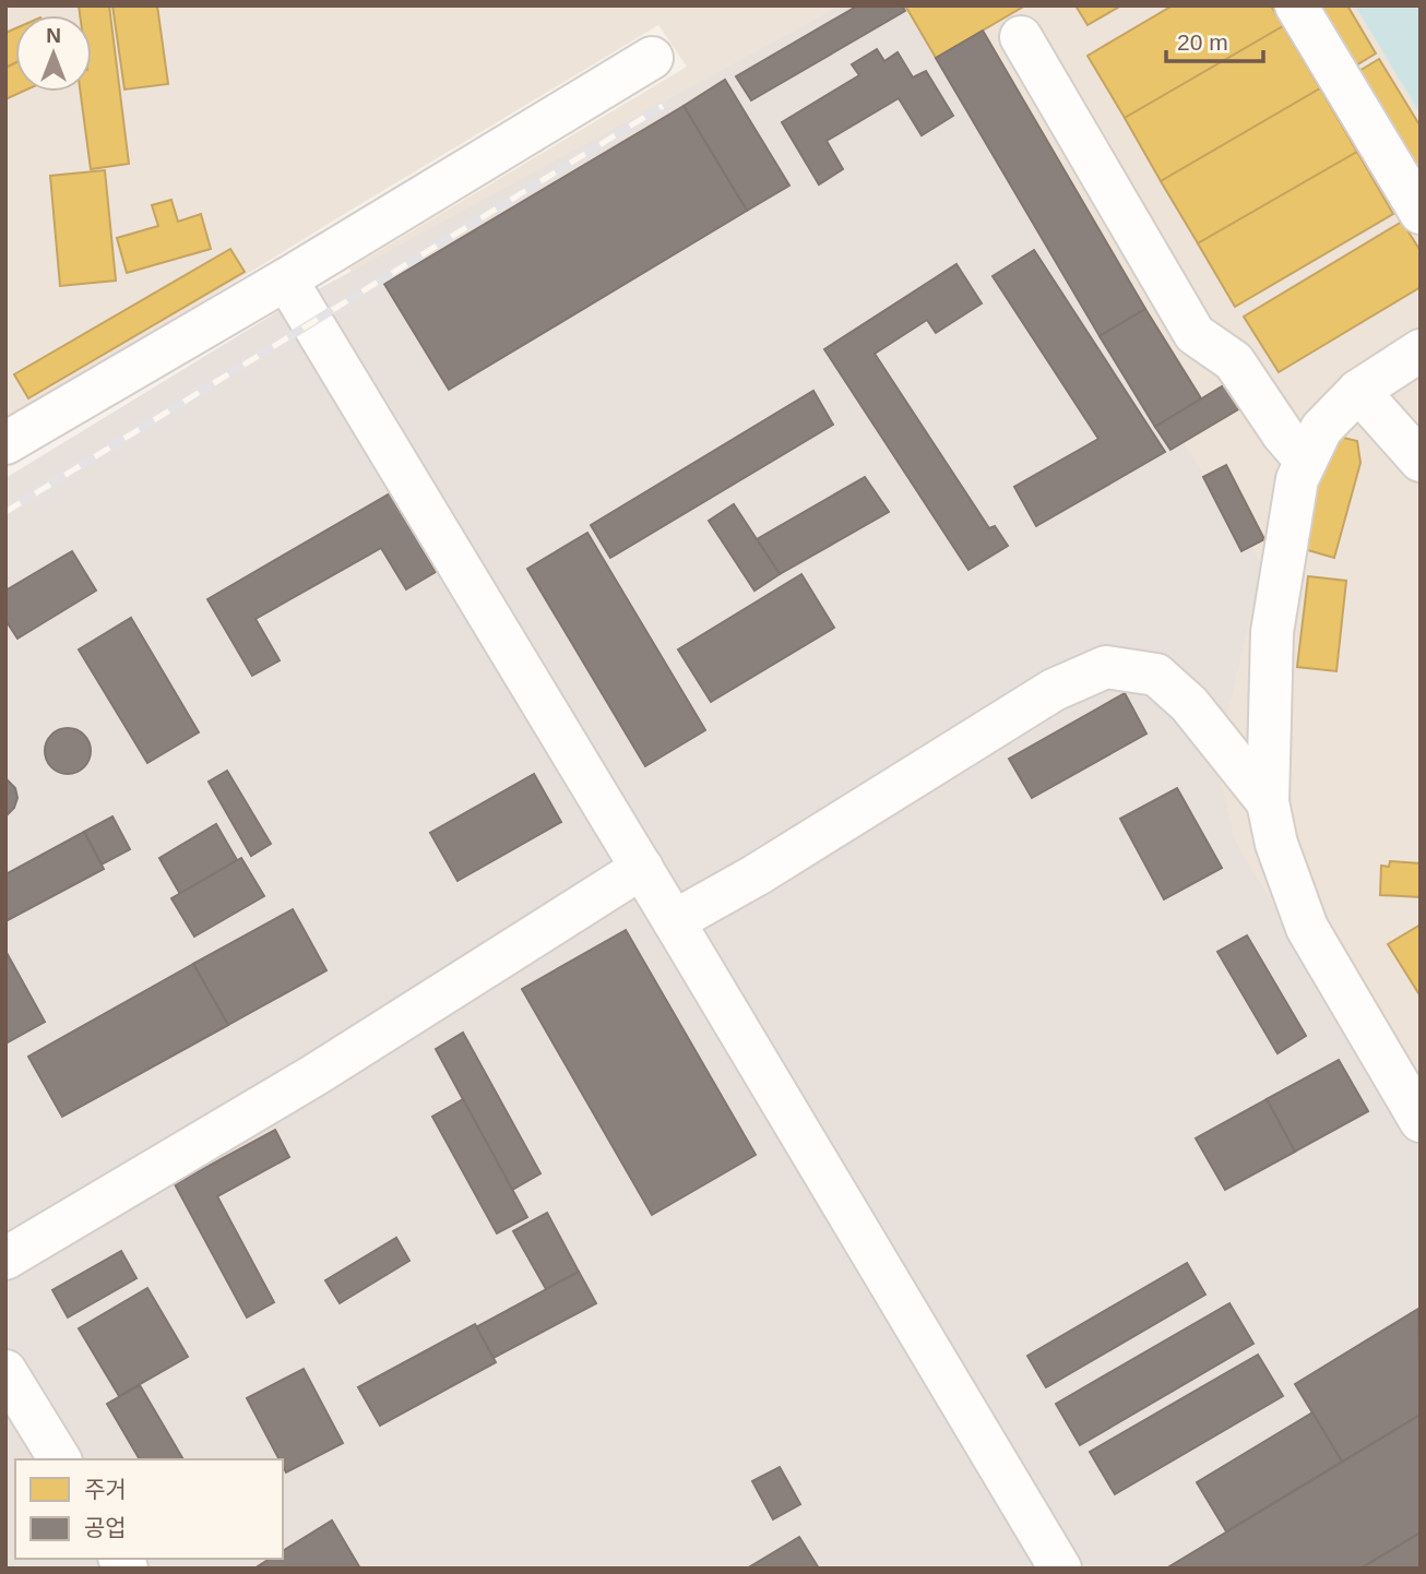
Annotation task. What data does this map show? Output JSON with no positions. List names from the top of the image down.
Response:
{
  "legend": ["주거", "공업"],
  "scale_bar": "20 m",
  "north": "top"
}
